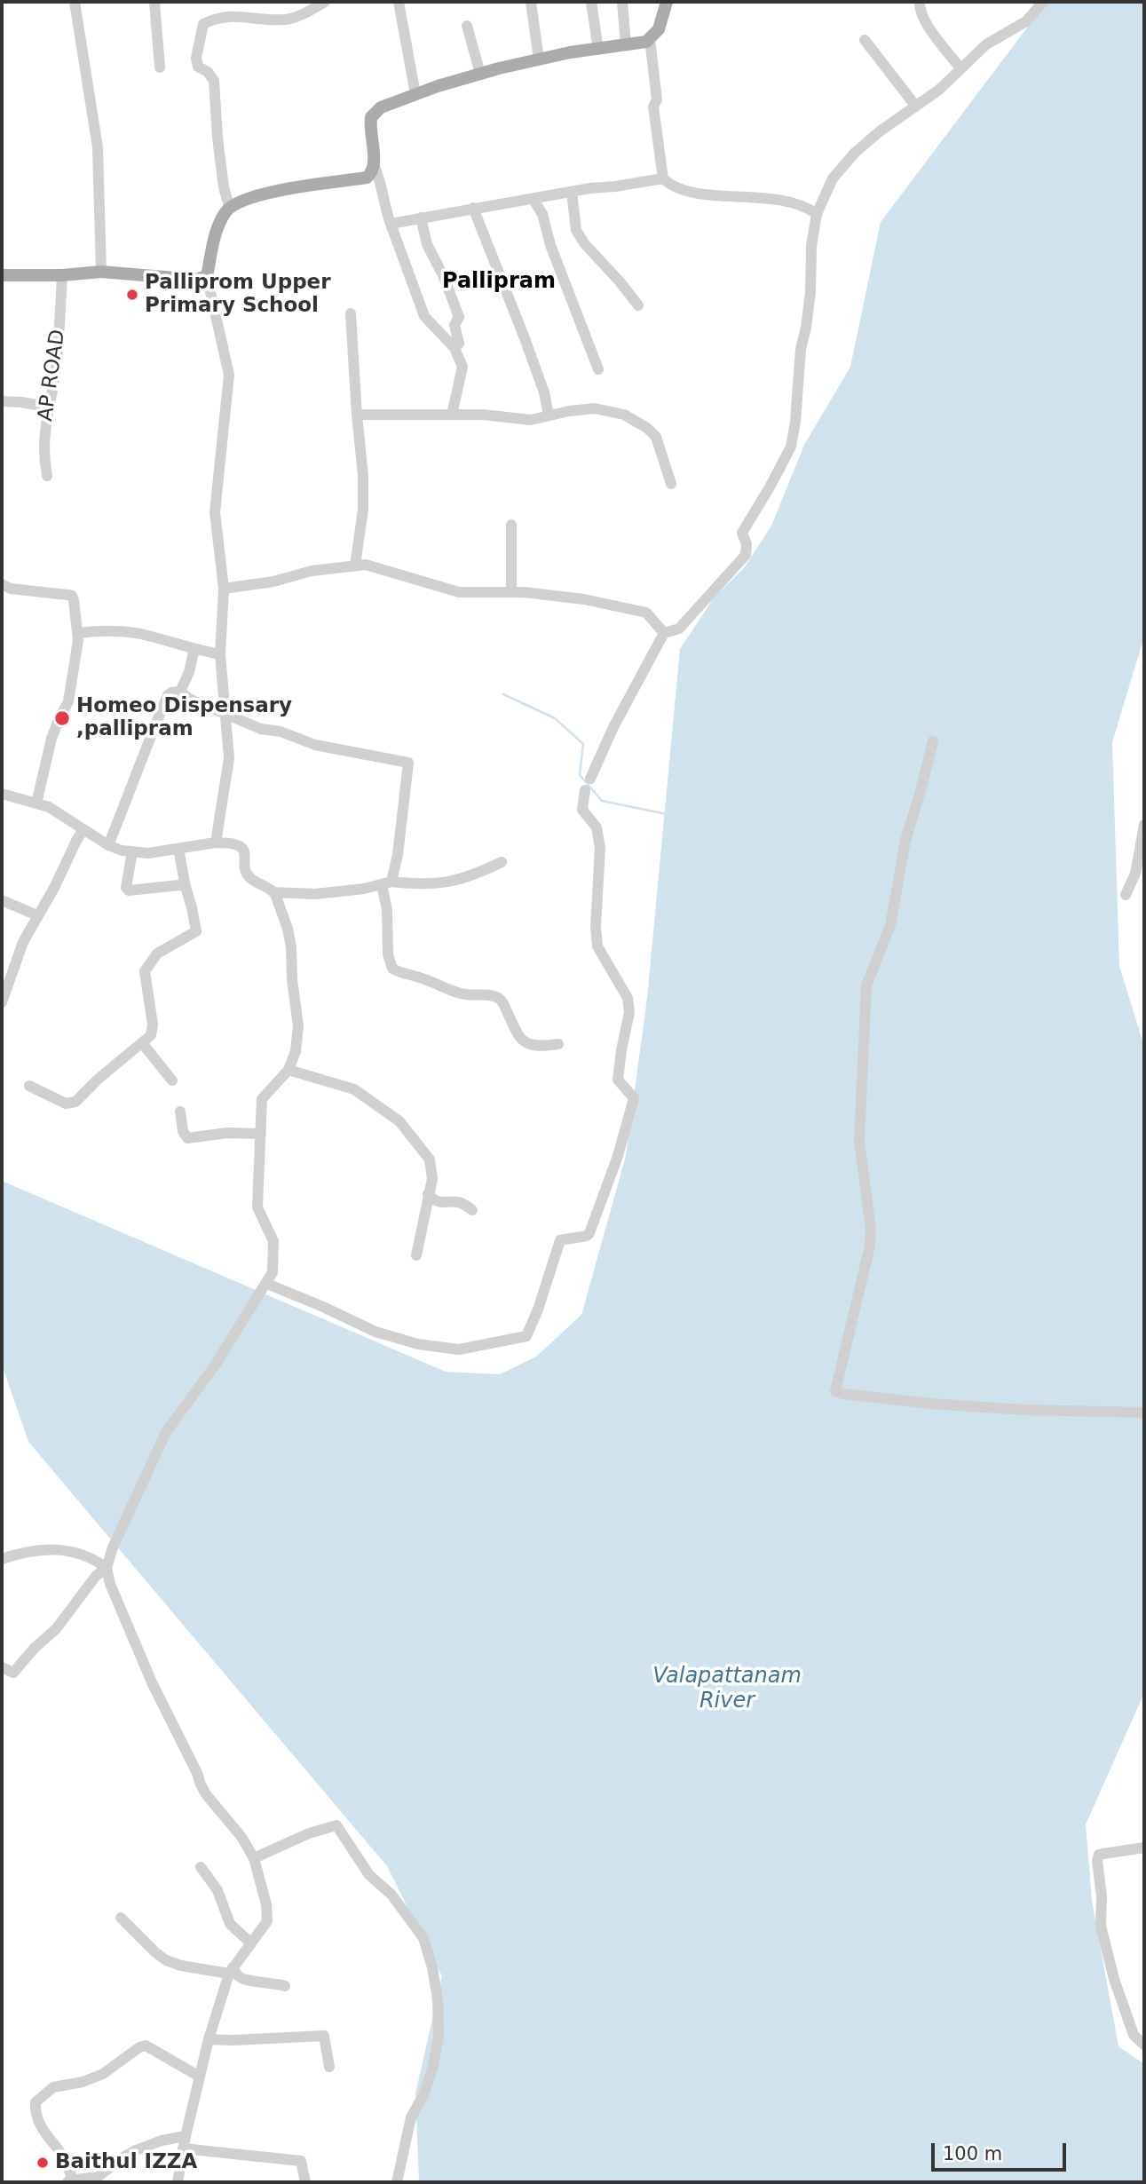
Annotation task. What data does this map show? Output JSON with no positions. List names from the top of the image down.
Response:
{
  "streets": {
    "street": ["AP ROAD"]
  },
  "districts": ["Pallipram"],
  "water": ["Valapattanam River"],
  "places": ["Palliprom Upper Primary School", "Homeo Dispensary ,pallipram", "Baithul IZZA"],
  "scale_bar": "100 m"
}
